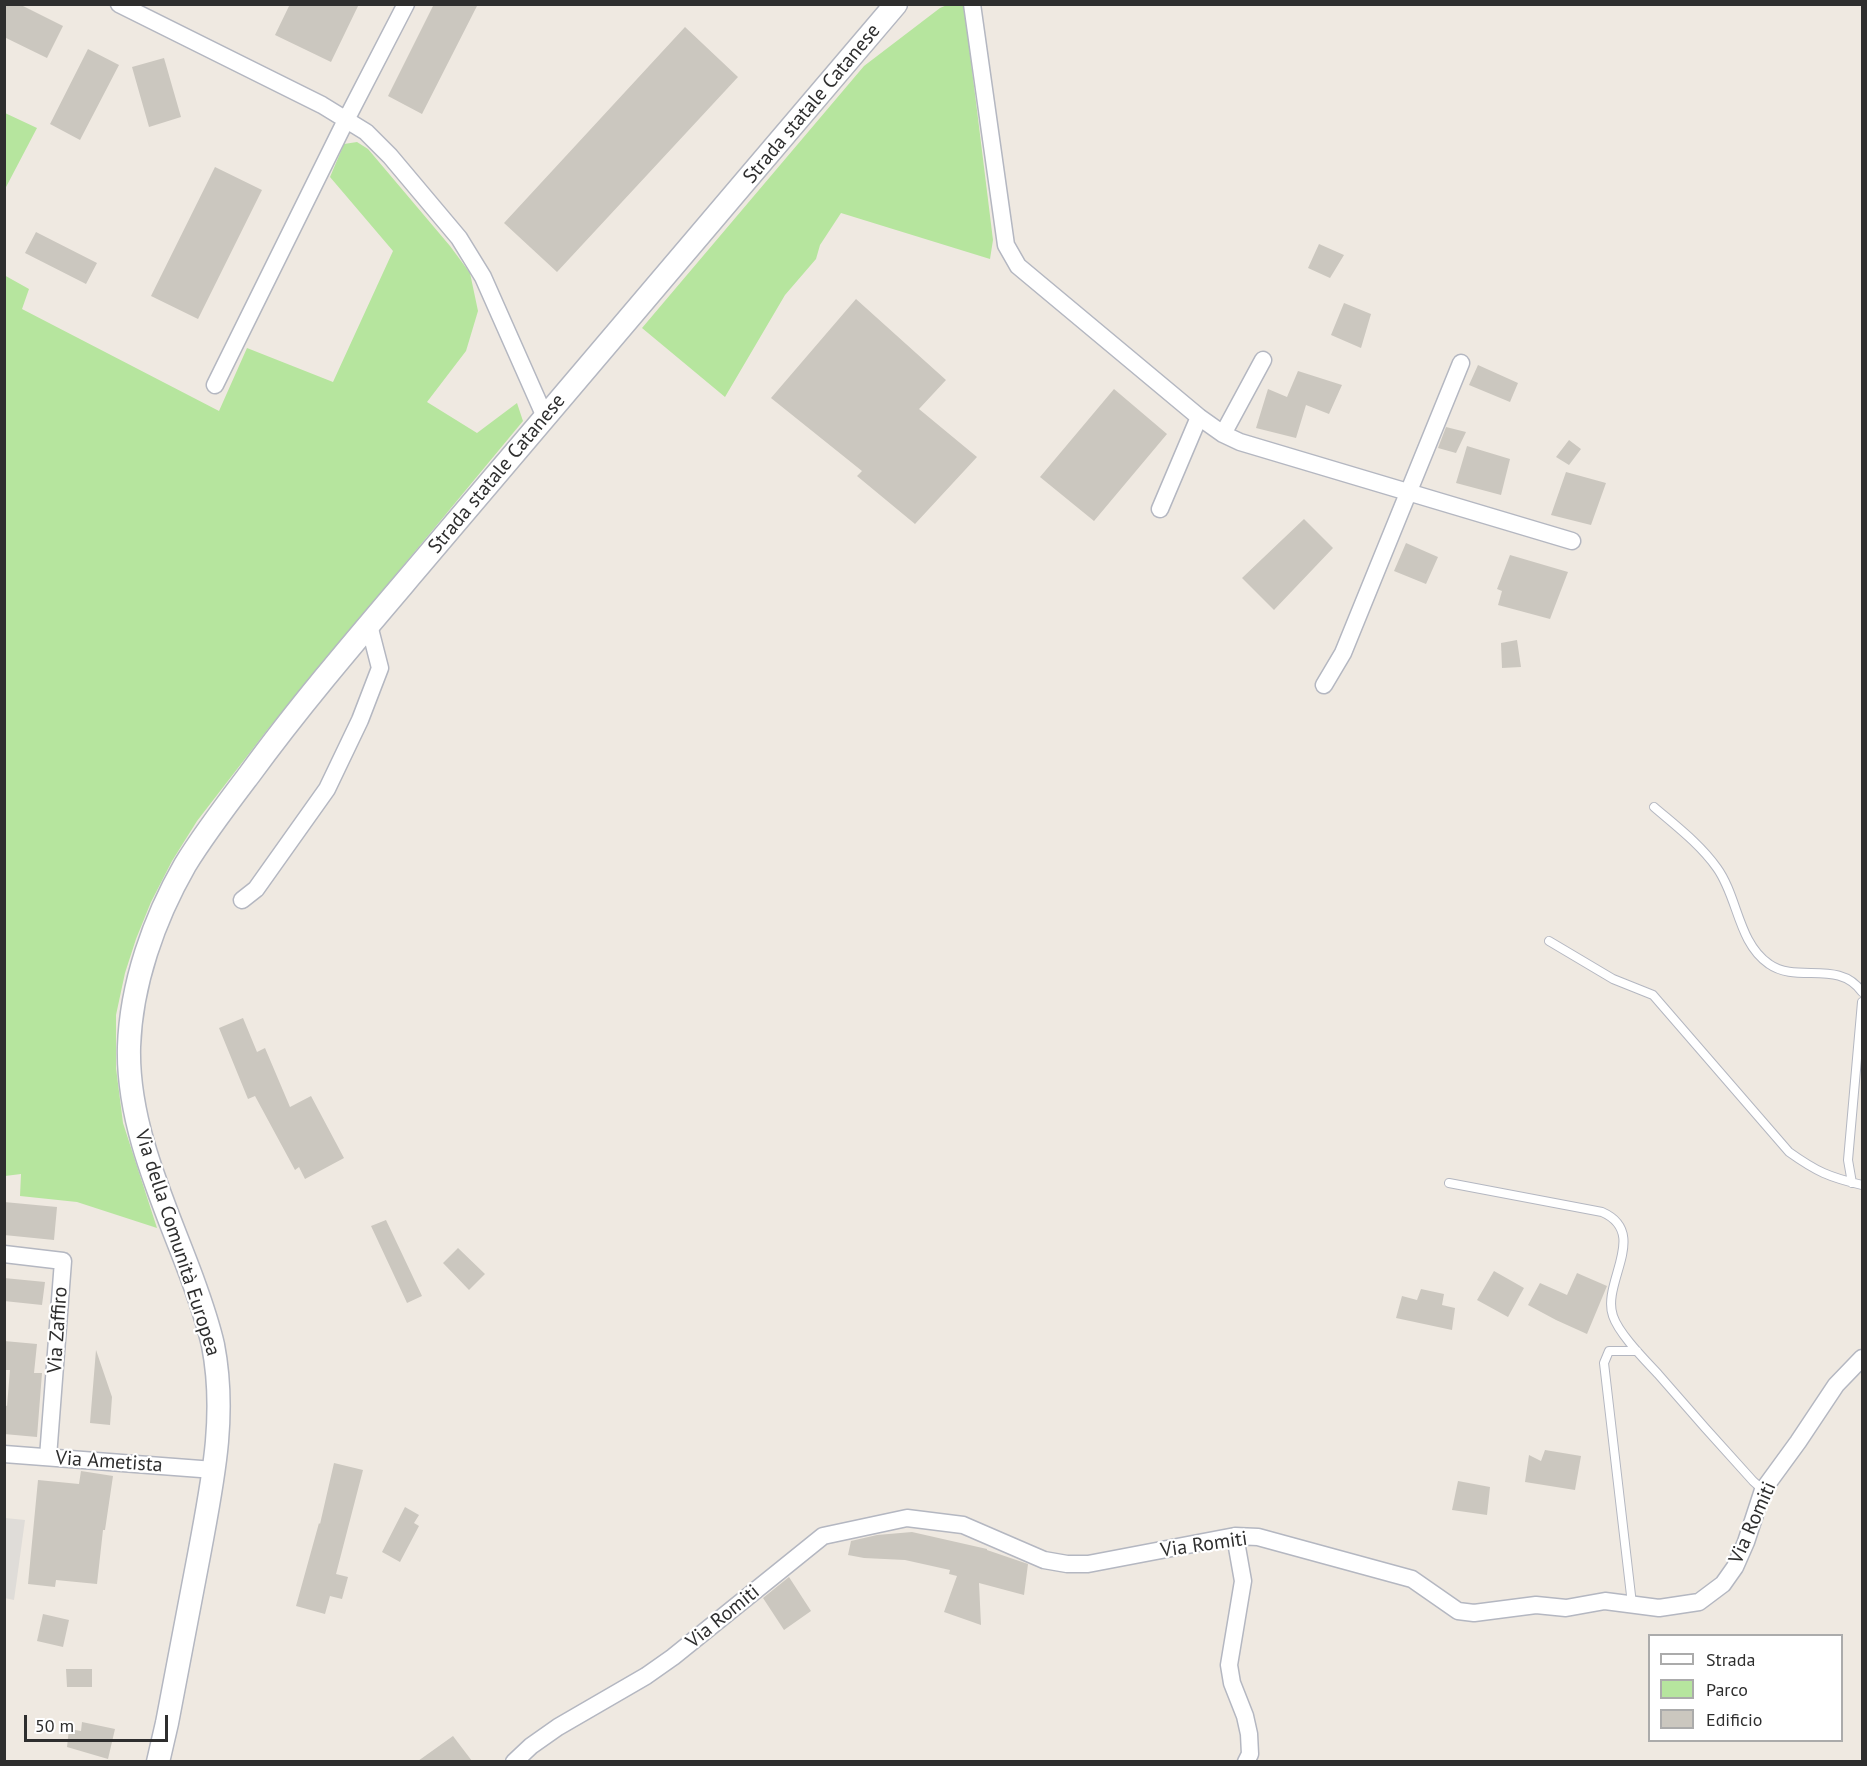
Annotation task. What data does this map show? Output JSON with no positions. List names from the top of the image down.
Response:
{
  "streets": {
    "main road": ["Strada statale Catanese", "Via della Comunità Europea"],
    "street": ["Via Zaffiro", "Via Ametista", "Via Romiti"]
  },
  "crossings": [
    ["Strada statale Catanese", "Via della Comunità Europea"],
    ["Via della Comunità Europea", "Via Ametista"],
    ["Via Zaffiro", "Via Ametista"]
  ],
  "legend": ["Strada", "Parco", "Edificio"],
  "scale_bar": "50 m"
}
